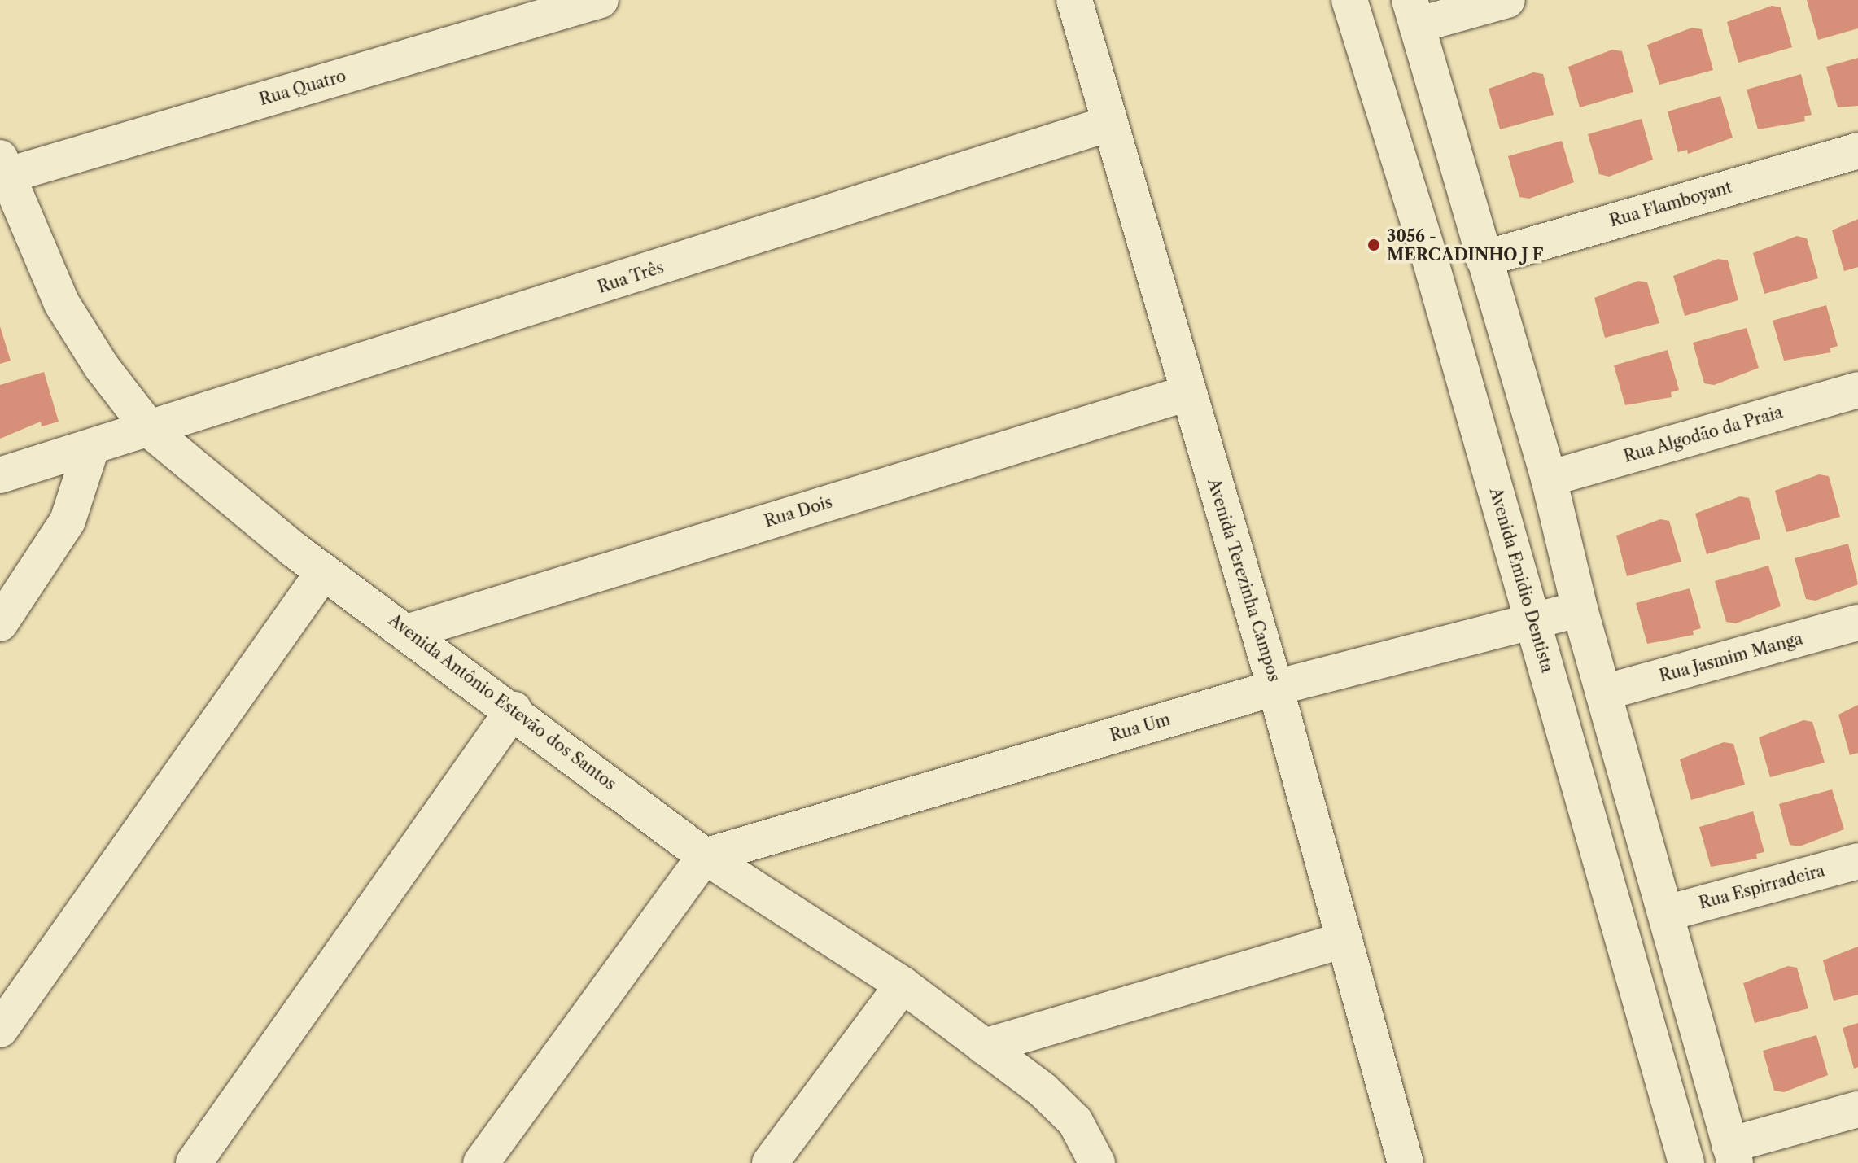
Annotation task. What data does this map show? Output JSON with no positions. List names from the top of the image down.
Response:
{
  "streets": {
    "street": [
      "Rua Quatro",
      "Rua Flamboyant",
      "Rua Três",
      "Rua Algodão da Praia",
      "Rua Dois",
      "Avenida Terezinha Campos",
      "Avenida Emidio Dentista",
      "Rua Jasmim Manga",
      "Avenida Antônio Estevão dos Santos",
      "Rua Um",
      "Rua Espirradeira"
    ]
  },
  "crossings": [
    ["Rua Quatro", "Avenida Antônio Estevão dos Santos"],
    ["Rua Três", "Avenida Terezinha Campos"],
    ["Rua Três", "Avenida Antônio Estevão dos Santos"],
    ["Rua Dois", "Avenida Terezinha Campos"],
    ["Rua Dois", "Avenida Antônio Estevão dos Santos"],
    ["Avenida Terezinha Campos", "Rua Um"],
    ["Avenida Emidio Dentista", "Rua Um"],
    ["Avenida Antônio Estevão dos Santos", "Rua Um"]
  ],
  "places": ["3056 - MERCADINHO J F"]
}
